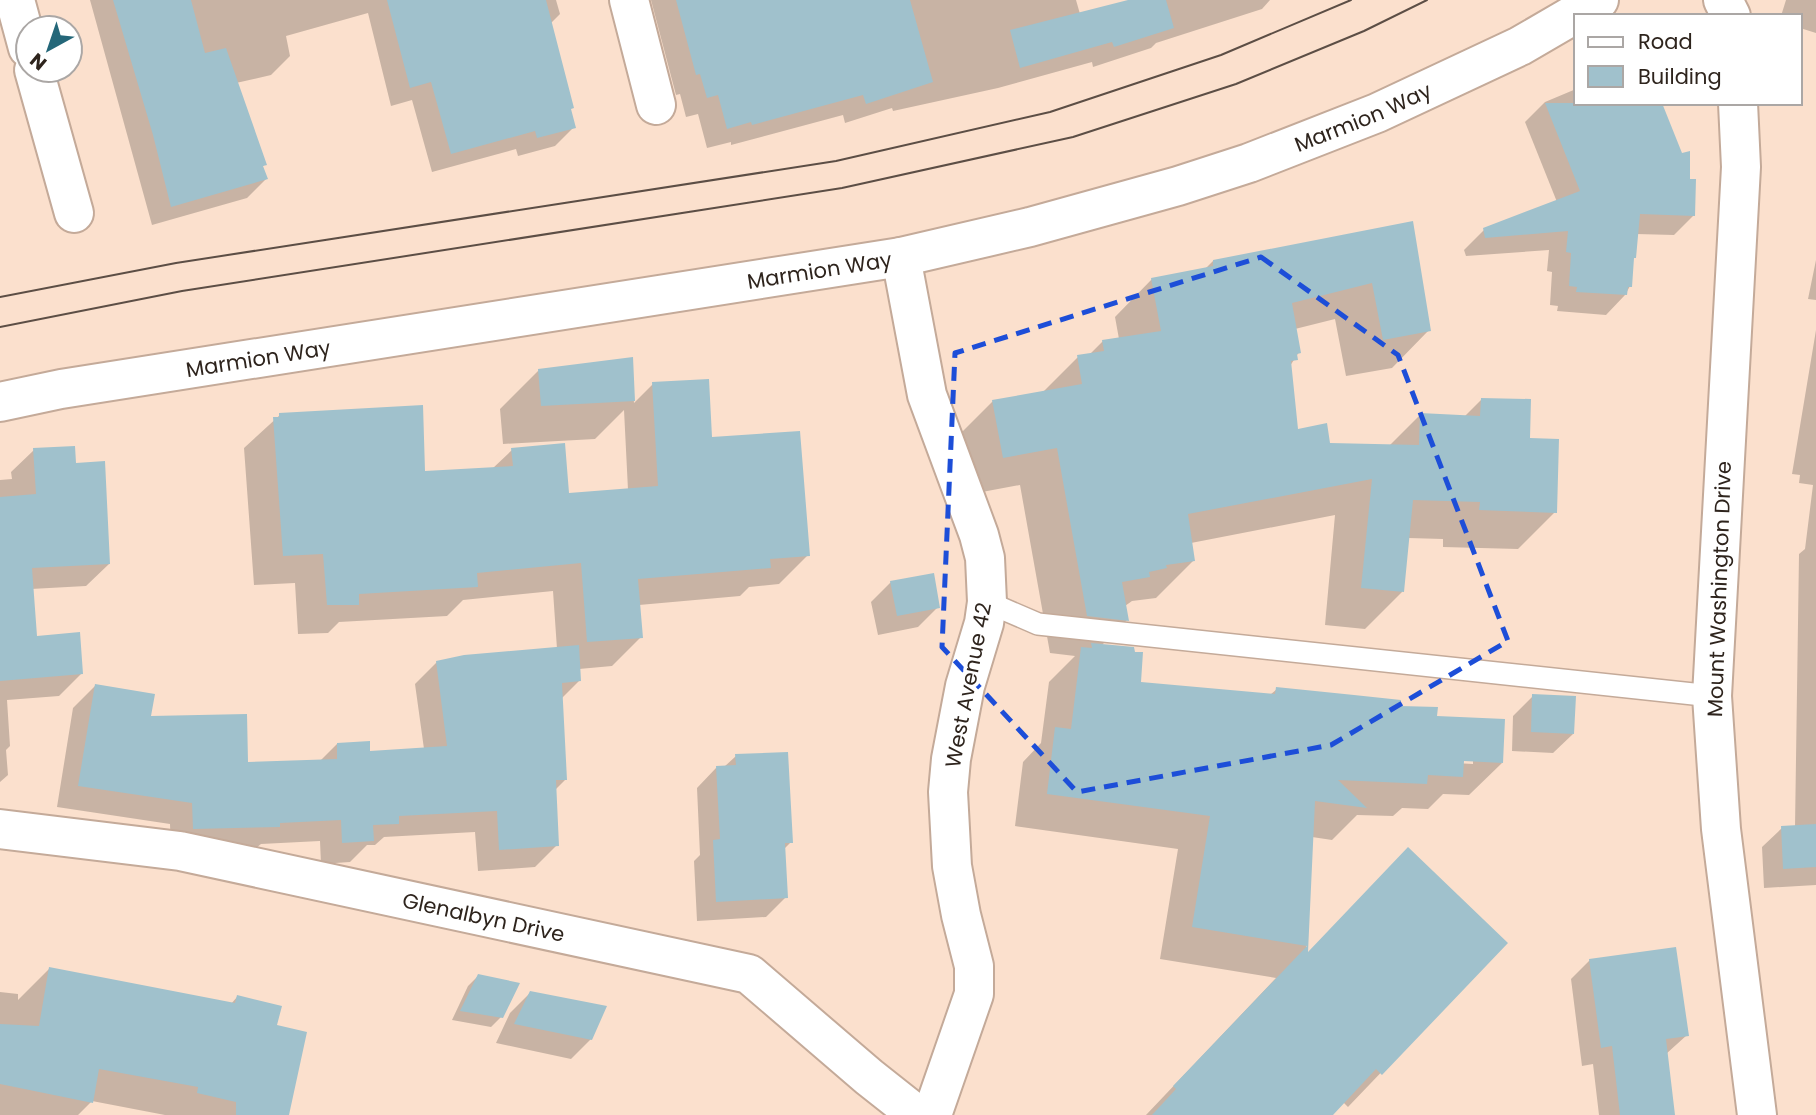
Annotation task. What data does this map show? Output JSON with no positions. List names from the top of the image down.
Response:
{
  "streets": {
    "street": [
      "Marmion Way",
      "Mount Washington Drive",
      "West Avenue 42",
      "Glenalbyn Drive"
    ]
  },
  "crossings": [
    ["Marmion Way", "West Avenue 42"]
  ],
  "legend": ["Road", "Building"],
  "north": "bottom left"
}
